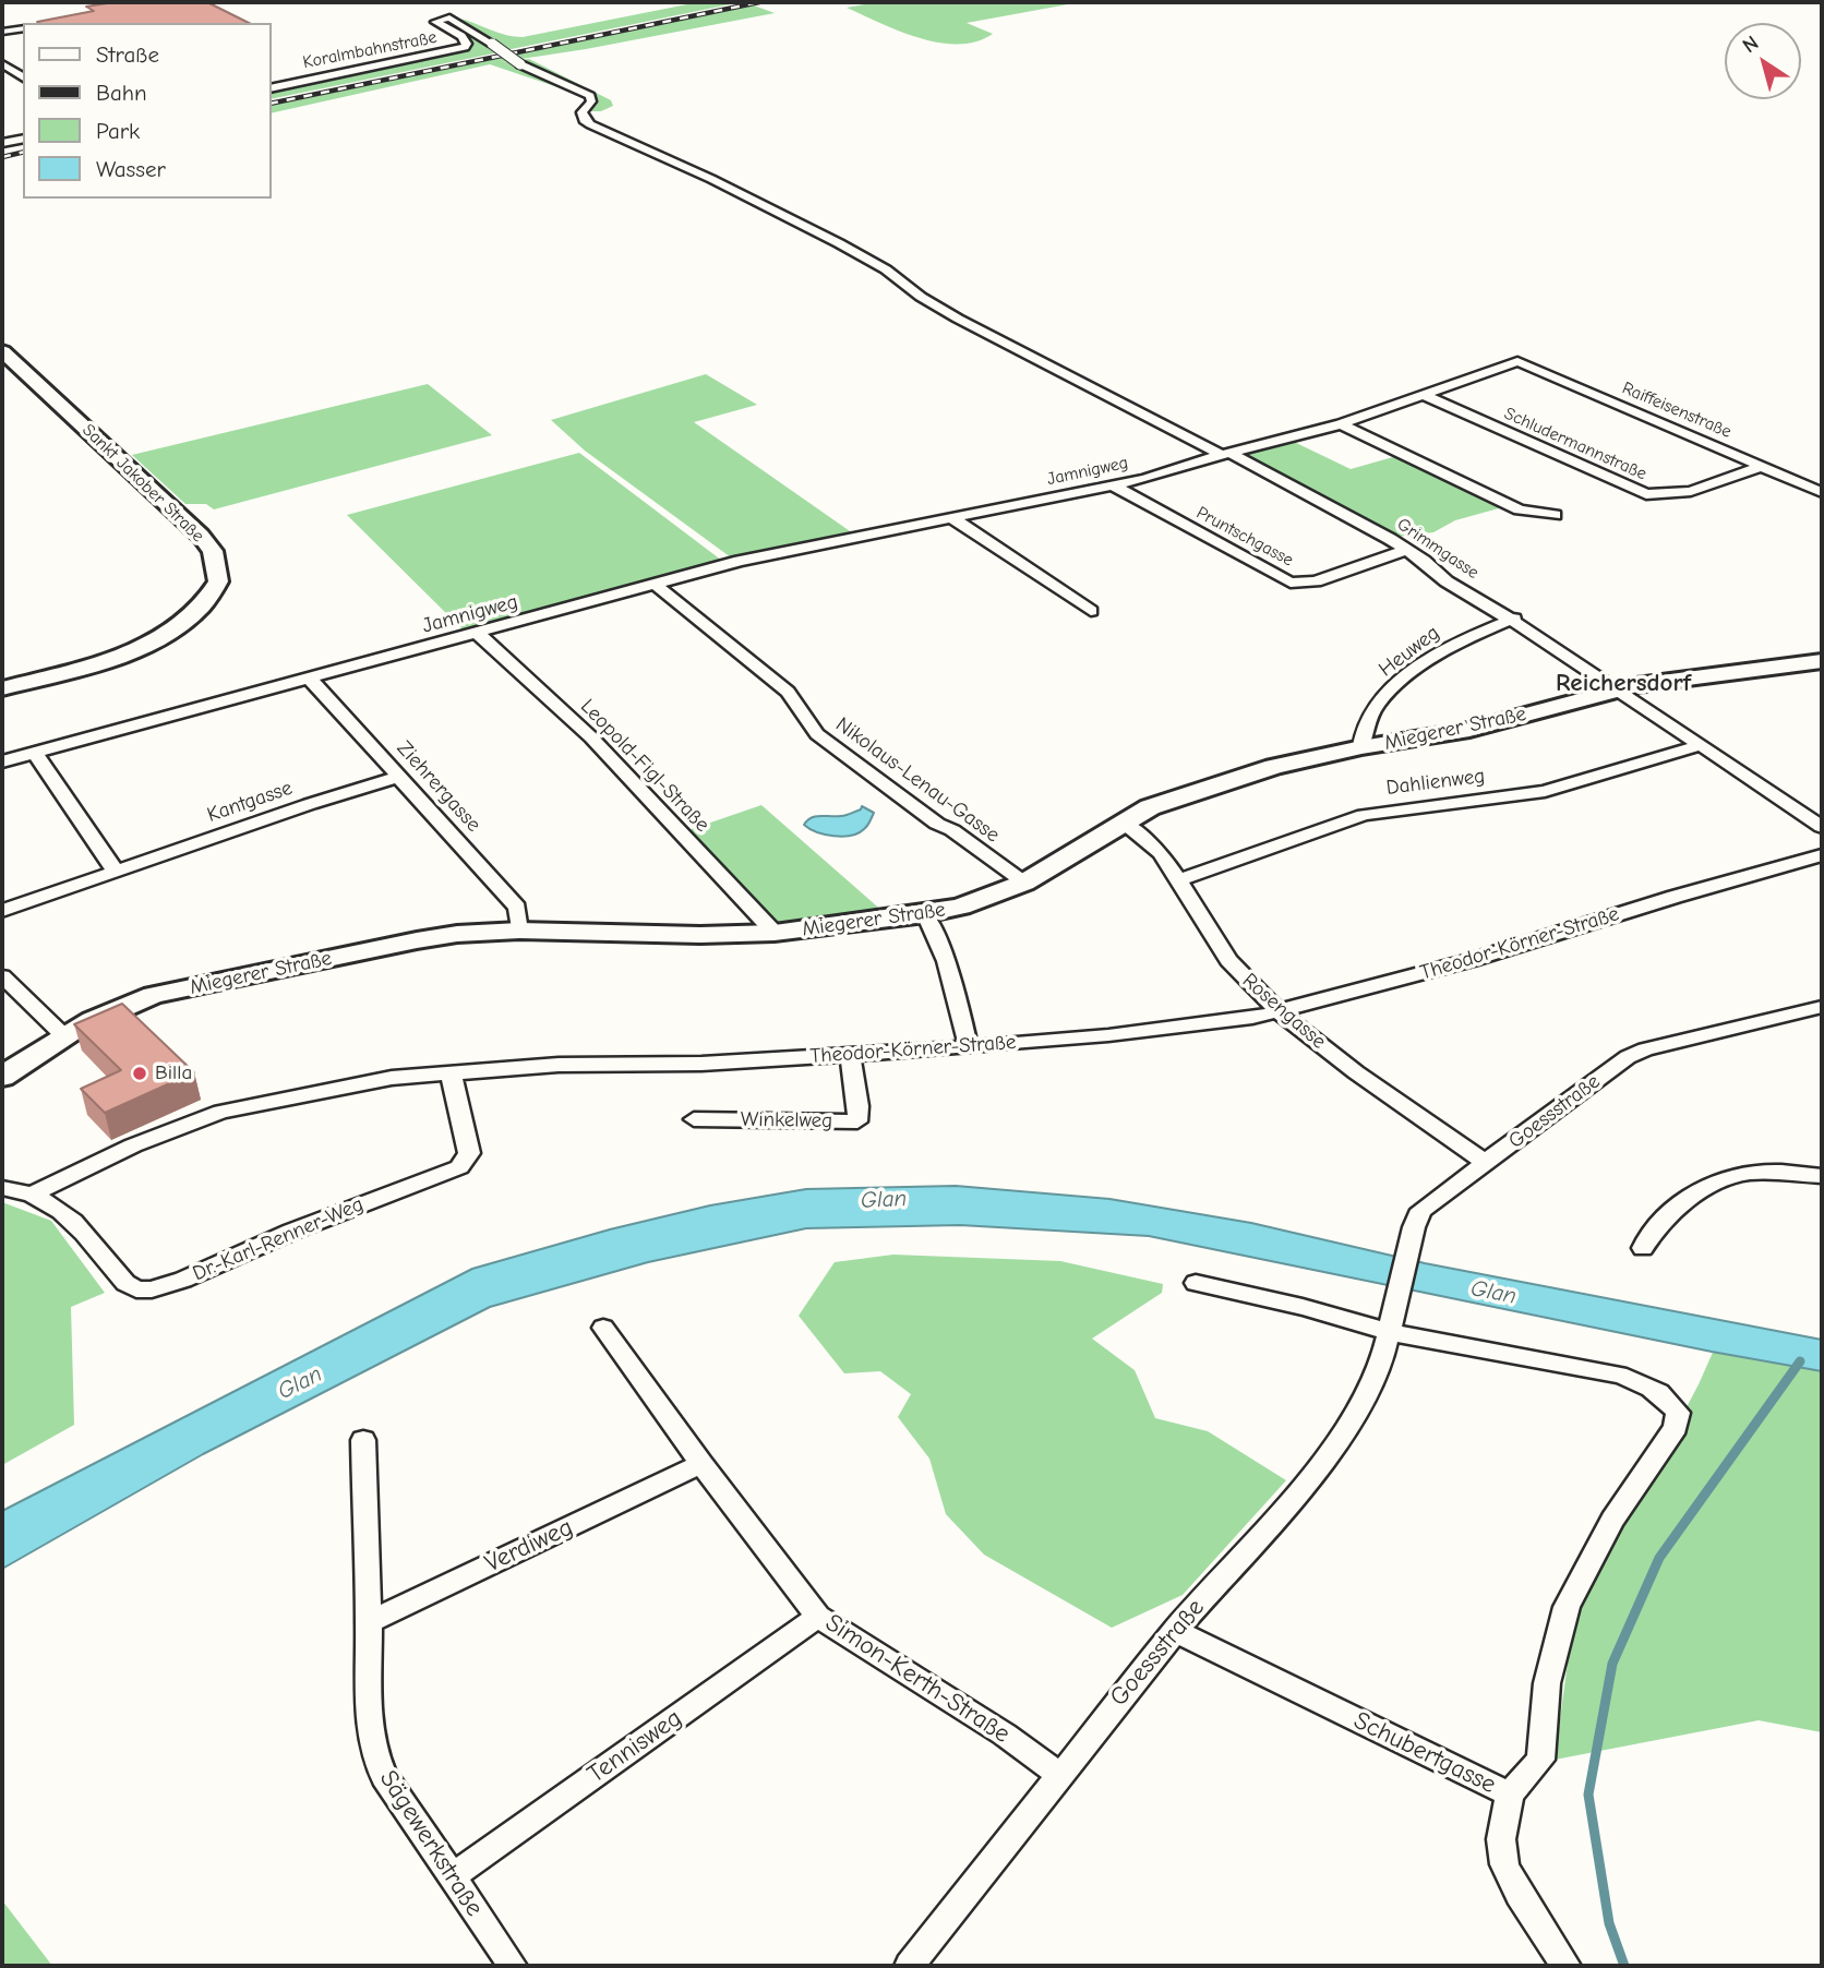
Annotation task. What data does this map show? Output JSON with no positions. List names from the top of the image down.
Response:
{
  "streets": {
    "main road": ["Sankt Jakober Straße", "Miegerer Straße"],
    "street": [
      "Koralmbahnstraße",
      "Raiffeisenstraße",
      "Schludermannstraße",
      "Jamnigweg",
      "Pruntschgasse",
      "Grimmgasse",
      "Heuweg",
      "Leopold-Figl-Straße",
      "Nikolaus-Lenau-Gasse",
      "Dahlienweg",
      "Ziehrergasse",
      "Kantgasse",
      "Theodor-Körner-Straße",
      "Rosengasse",
      "Goessstraße",
      "Winkelweg",
      "Dr.-Karl-Renner-Weg",
      "Verdiweg",
      "Simon-Kerth-Straße",
      "Tennisweg",
      "Schubertgasse",
      "Sägewerkstraße"
    ]
  },
  "crossings": [
    ["Koralmbahnstraße", "Grimmgasse"],
    ["Raiffeisenstraße", "Schludermannstraße"],
    ["Raiffeisenstraße", "Jamnigweg"],
    ["Schludermannstraße", "Jamnigweg"],
    ["Jamnigweg", "Pruntschgasse"],
    ["Jamnigweg", "Grimmgasse"],
    ["Jamnigweg", "Leopold-Figl-Straße"],
    ["Jamnigweg", "Nikolaus-Lenau-Gasse"],
    ["Jamnigweg", "Ziehrergasse"],
    ["Pruntschgasse", "Grimmgasse"],
    ["Grimmgasse", "Heuweg"],
    ["Grimmgasse", "Miegerer Straße"],
    ["Grimmgasse", "Dahlienweg"],
    ["Heuweg", "Miegerer Straße"],
    ["Miegerer Straße", "Leopold-Figl-Straße"],
    ["Miegerer Straße", "Nikolaus-Lenau-Gasse"],
    ["Miegerer Straße", "Ziehrergasse"],
    ["Miegerer Straße", "Rosengasse"],
    ["Dahlienweg", "Rosengasse"],
    ["Ziehrergasse", "Kantgasse"],
    ["Theodor-Körner-Straße", "Rosengasse"],
    ["Theodor-Körner-Straße", "Winkelweg"],
    ["Theodor-Körner-Straße", "Dr.-Karl-Renner-Weg"],
    ["Rosengasse", "Goessstraße"],
    ["Goessstraße", "Simon-Kerth-Straße"],
    ["Goessstraße", "Schubertgasse"],
    ["Verdiweg", "Simon-Kerth-Straße"],
    ["Verdiweg", "Sägewerkstraße"],
    ["Simon-Kerth-Straße", "Tennisweg"],
    ["Tennisweg", "Sägewerkstraße"]
  ],
  "districts": ["Reichersdorf"],
  "water": ["Glan"],
  "places": ["Billa"],
  "legend": [
    "Straße",
    "Bahn",
    "Park",
    "Wasser"
  ],
  "north": "top left"
}
